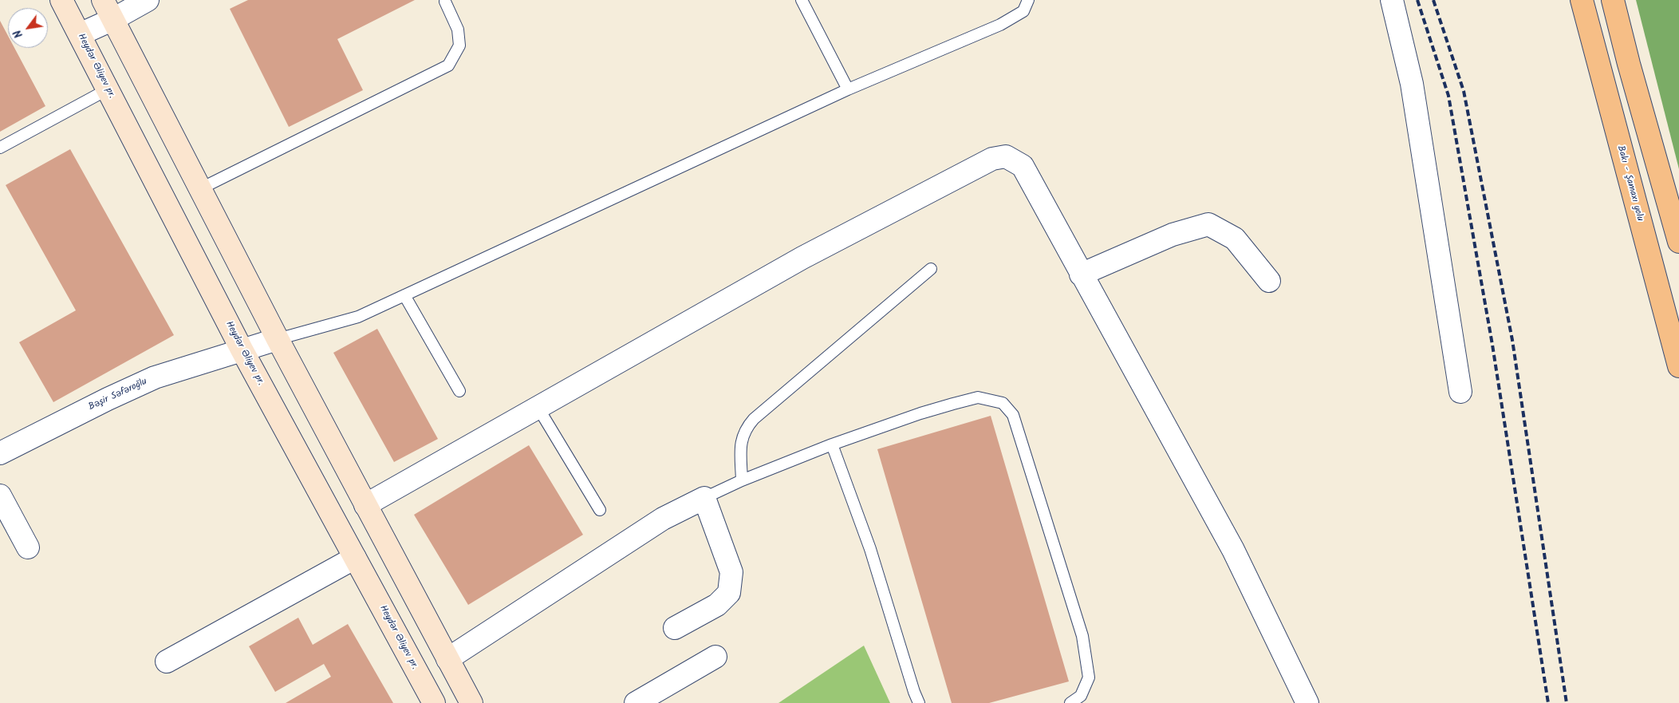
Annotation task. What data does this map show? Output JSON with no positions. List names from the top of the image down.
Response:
{
  "streets": {
    "highway": ["Bakı - Şamaxı yolu"],
    "main road": ["Heydər Əliyev pr."],
    "street": ["Bəşir Səfəroğlu"]
  },
  "crossings": [
    ["Heydər Əliyev pr.", "Bəşir Səfəroğlu"]
  ],
  "north": "bottom left"
}
